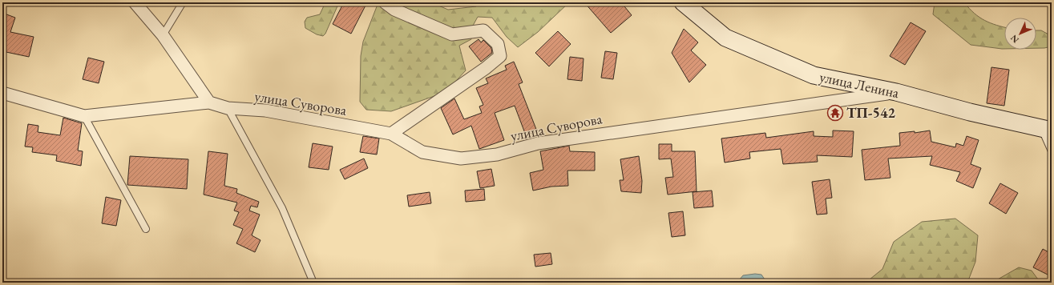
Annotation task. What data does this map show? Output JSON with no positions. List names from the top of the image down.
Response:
{
  "streets": {
    "main road": ["улица Ленина"],
    "street": ["улица Суворова"]
  },
  "crossings": [
    ["улица Ленина", "улица Суворова"]
  ],
  "places": {
    "temple": ["ТП-542"]
  },
  "north": "bottom left"
}
